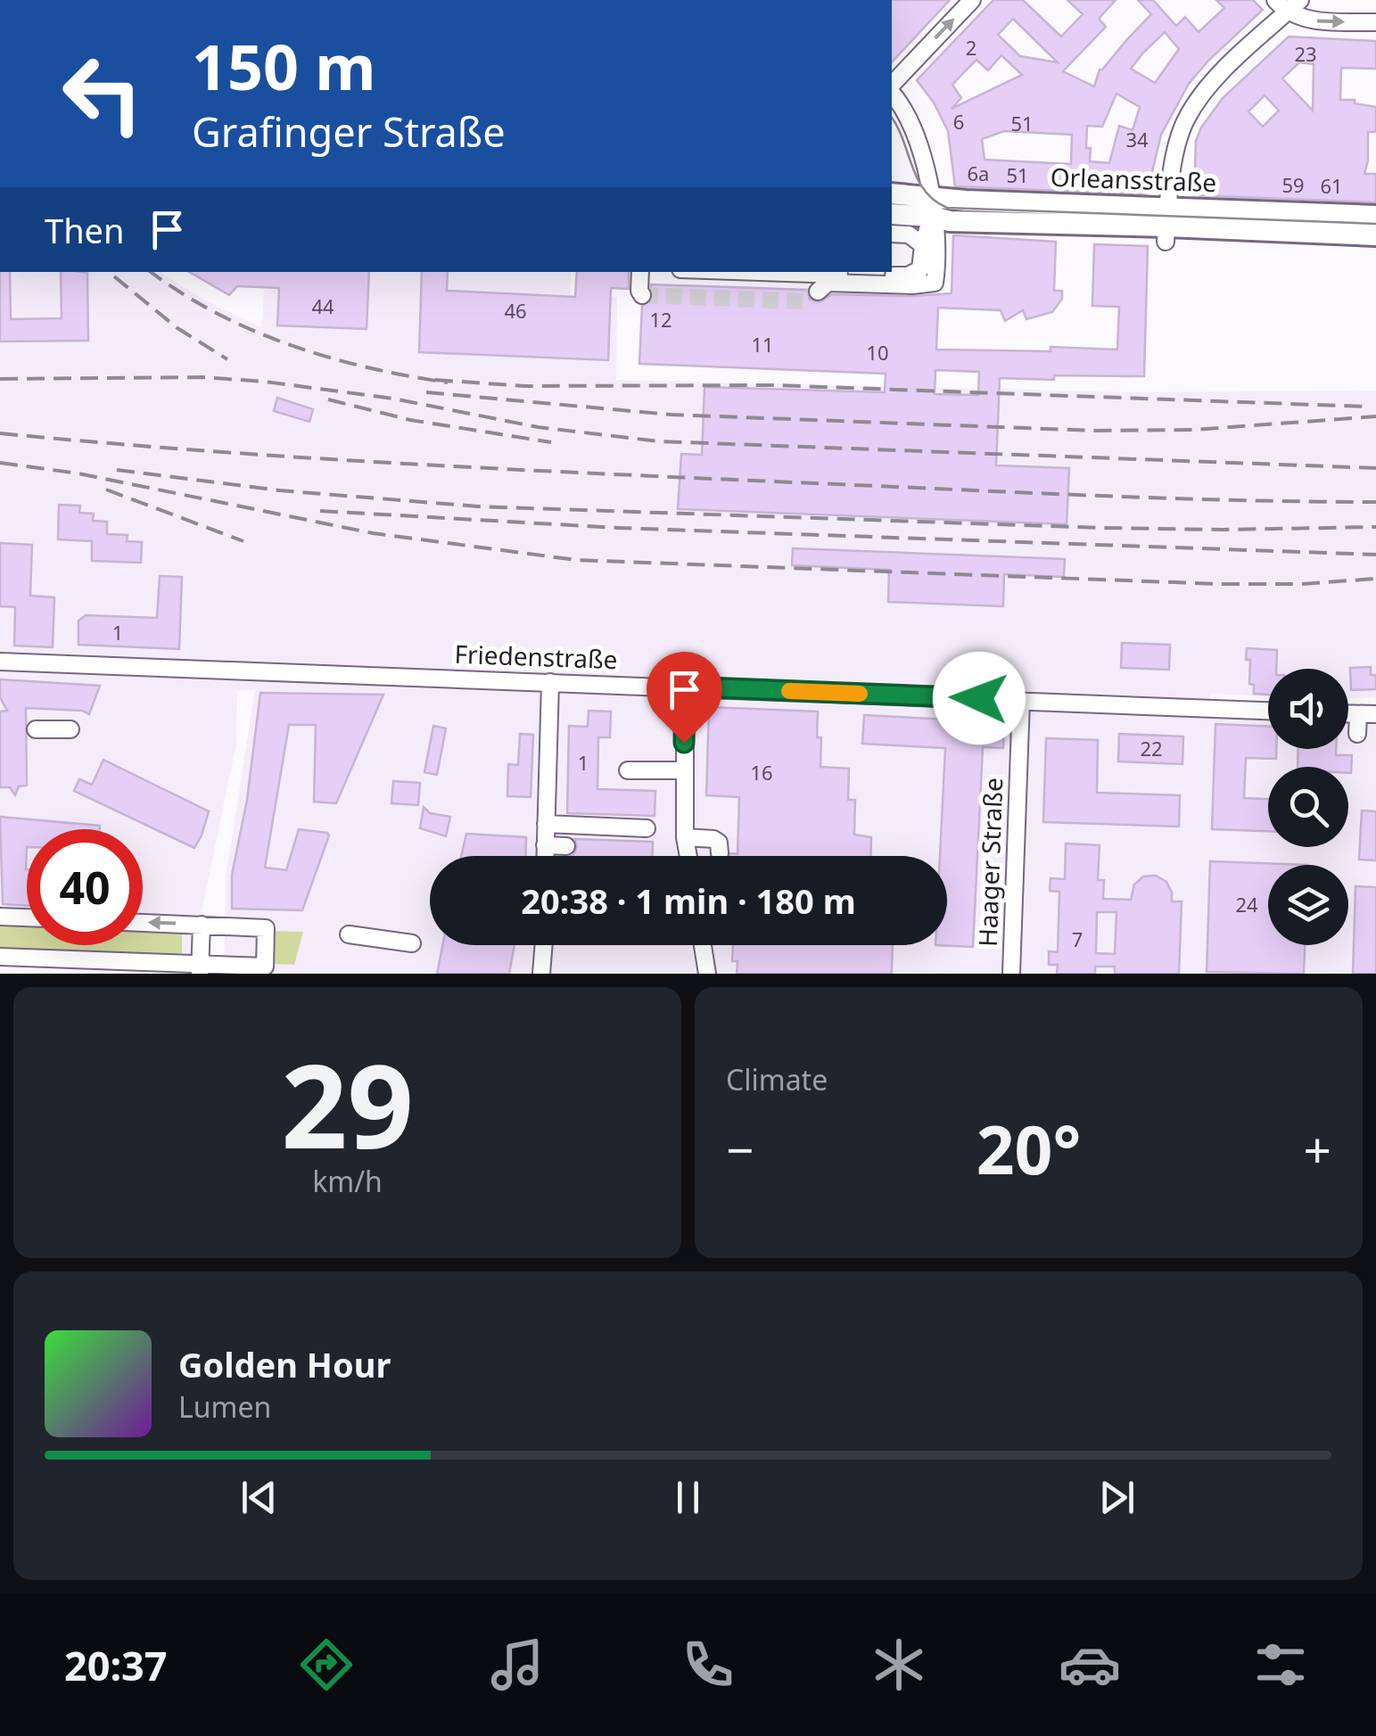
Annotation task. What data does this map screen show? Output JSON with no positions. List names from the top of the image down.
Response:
{
  "streets": {
    "main road": ["Orleansstraße"],
    "street": ["Friedenstraße", "Haager Straße"]
  },
  "crossings": [
    ["Friedenstraße", "Haager Straße"]
  ],
  "house_numbers": [
    "2",
    "23",
    "6",
    "51",
    "34",
    "6a",
    "51",
    "59",
    "61",
    "44",
    "46",
    "12",
    "11",
    "10",
    "1",
    "22",
    "1",
    "16",
    "24",
    "7"
  ],
  "page": {
    "turn": ["150 m", "Grafinger Straße"],
    "then": "Then",
    "limit": "40",
    "trip": "20:38 · 1 min · 180 m",
    "tile": [
      ["29", "km/h"],
      "Climate"
    ],
    "heat": ["−", "20°", "+"],
    "song": ["Golden Hour", "Lumen"],
    "tabs": "20:37"
  }
}
